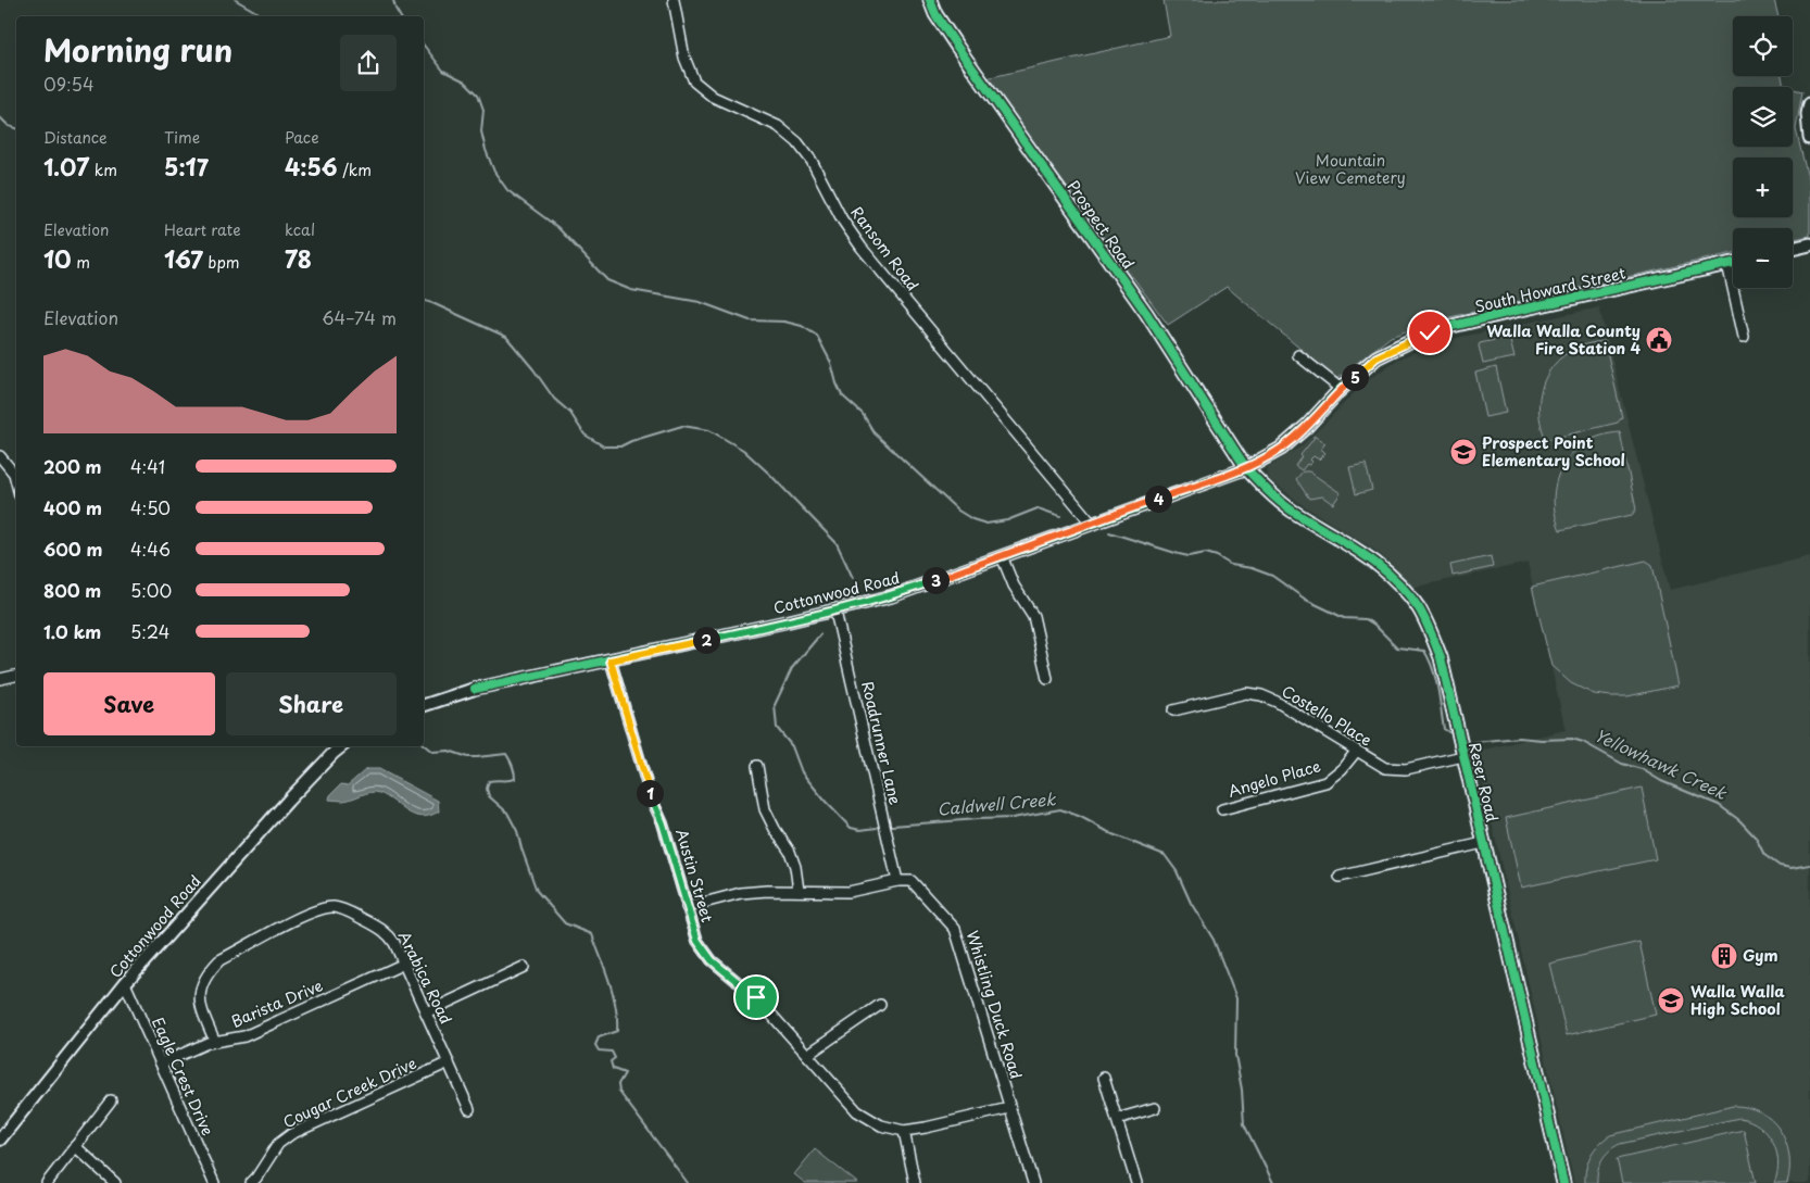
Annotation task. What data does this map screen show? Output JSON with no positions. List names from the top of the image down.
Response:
{
  "streets": {
    "main road": ["Prospect Road", "South Howard Street", "Reser Road"],
    "street": [
      "Ransom Road",
      "Cottonwood Road",
      "Costello Place",
      "Roadrunner Lane",
      "Angelo Place",
      "Austin Street",
      "Arabica Road",
      "Barista Drive",
      "Whistling Duck Road",
      "Eagle Crest Drive",
      "Cougar Creek Drive"
    ]
  },
  "crossings": [
    ["Prospect Road", "South Howard Street"],
    ["Prospect Road", "Cottonwood Road"],
    ["Prospect Road", "Reser Road"],
    ["Ransom Road", "Cottonwood Road"],
    ["South Howard Street", "Cottonwood Road"],
    ["South Howard Street", "Reser Road"],
    ["Cottonwood Road", "Roadrunner Lane"],
    ["Cottonwood Road", "Reser Road"],
    ["Cottonwood Road", "Austin Street"],
    ["Cottonwood Road", "Eagle Crest Drive"],
    ["Costello Place", "Angelo Place"],
    ["Costello Place", "Reser Road"],
    ["Roadrunner Lane", "Whistling Duck Road"],
    ["Austin Street", "Whistling Duck Road"],
    ["Arabica Road", "Barista Drive"],
    ["Arabica Road", "Cougar Creek Drive"],
    ["Barista Drive", "Eagle Crest Drive"]
  ],
  "water": ["Yellowhawk Creek", "Caldwell Creek"],
  "parks": ["Mountain View Cemetery"],
  "places": {
    "public building": ["Walla Walla County Fire Station 4"],
    "school or university": ["Prospect Point Elementary School", "Walla Walla High School"],
    "building": ["Gym"]
  },
  "page": {
    "map_buttons": ["+", "−"],
    "heading": ["Morning run", "09:54"],
    "stats": [
      ["Distance", "1.07 km"],
      ["Time", "5:17"],
      ["Pace", "4:56 /km"],
      ["Elevation", "10 m"],
      ["Heart rate", "167 bpm"],
      ["kcal", "78"]
    ],
    "chart": ["Elevation", "64–74 m"],
    "pins": [
      "5",
      "4",
      "3",
      "2",
      "1"
    ],
    "list": [
      {
        "name": "200 m",
        "note": "4:41"
      },
      {
        "name": "400 m",
        "note": "4:50"
      },
      {
        "name": "600 m",
        "note": "4:46"
      },
      {
        "name": "800 m",
        "note": "5:00"
      },
      {
        "name": "1.0 km",
        "note": "5:24"
      }
    ],
    "buttons": ["Save", "Share"]
  }
}
